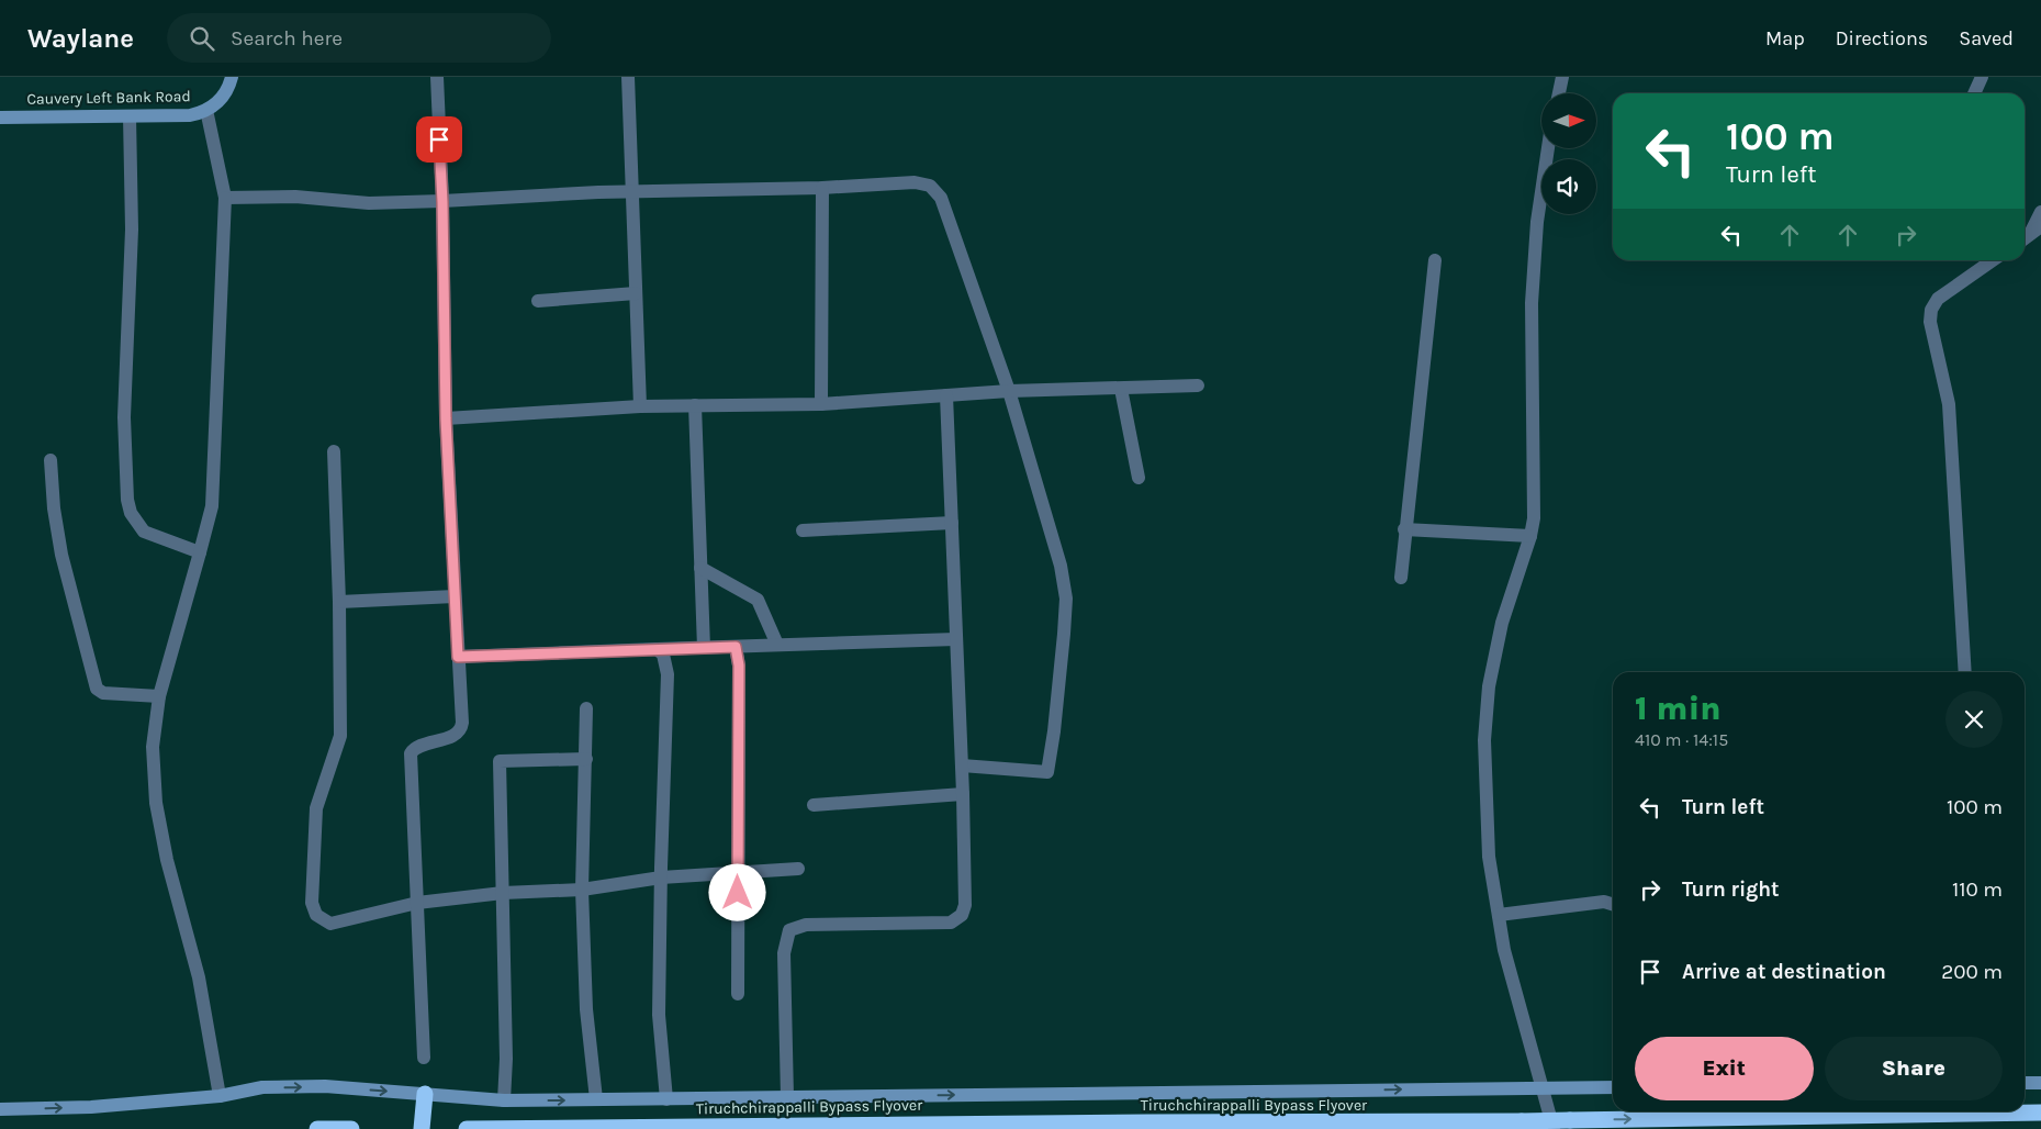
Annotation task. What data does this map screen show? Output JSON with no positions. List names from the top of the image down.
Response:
{
  "streets": {
    "highway": ["Tiruchchirappalli Bypass Flyover"],
    "street": ["Cauvery Left Bank Road"]
  },
  "one_way": ["Tiruchchirappalli Bypass Flyover"],
  "north": "right",
  "page": {
    "header": "Waylane",
    "search": "Search here",
    "nav": ["Map", "Directions", "Saved"],
    "turn": ["100 m", "Turn left"],
    "heading": ["1 min", "410 m · 14:15"],
    "list": [
      {
        "name": "Turn left",
        "value": "100 m"
      },
      {
        "name": "Turn right",
        "value": "110 m"
      },
      {
        "name": "Arrive at destination",
        "value": "200 m"
      }
    ],
    "buttons": ["Exit", "Share"]
  }
}
